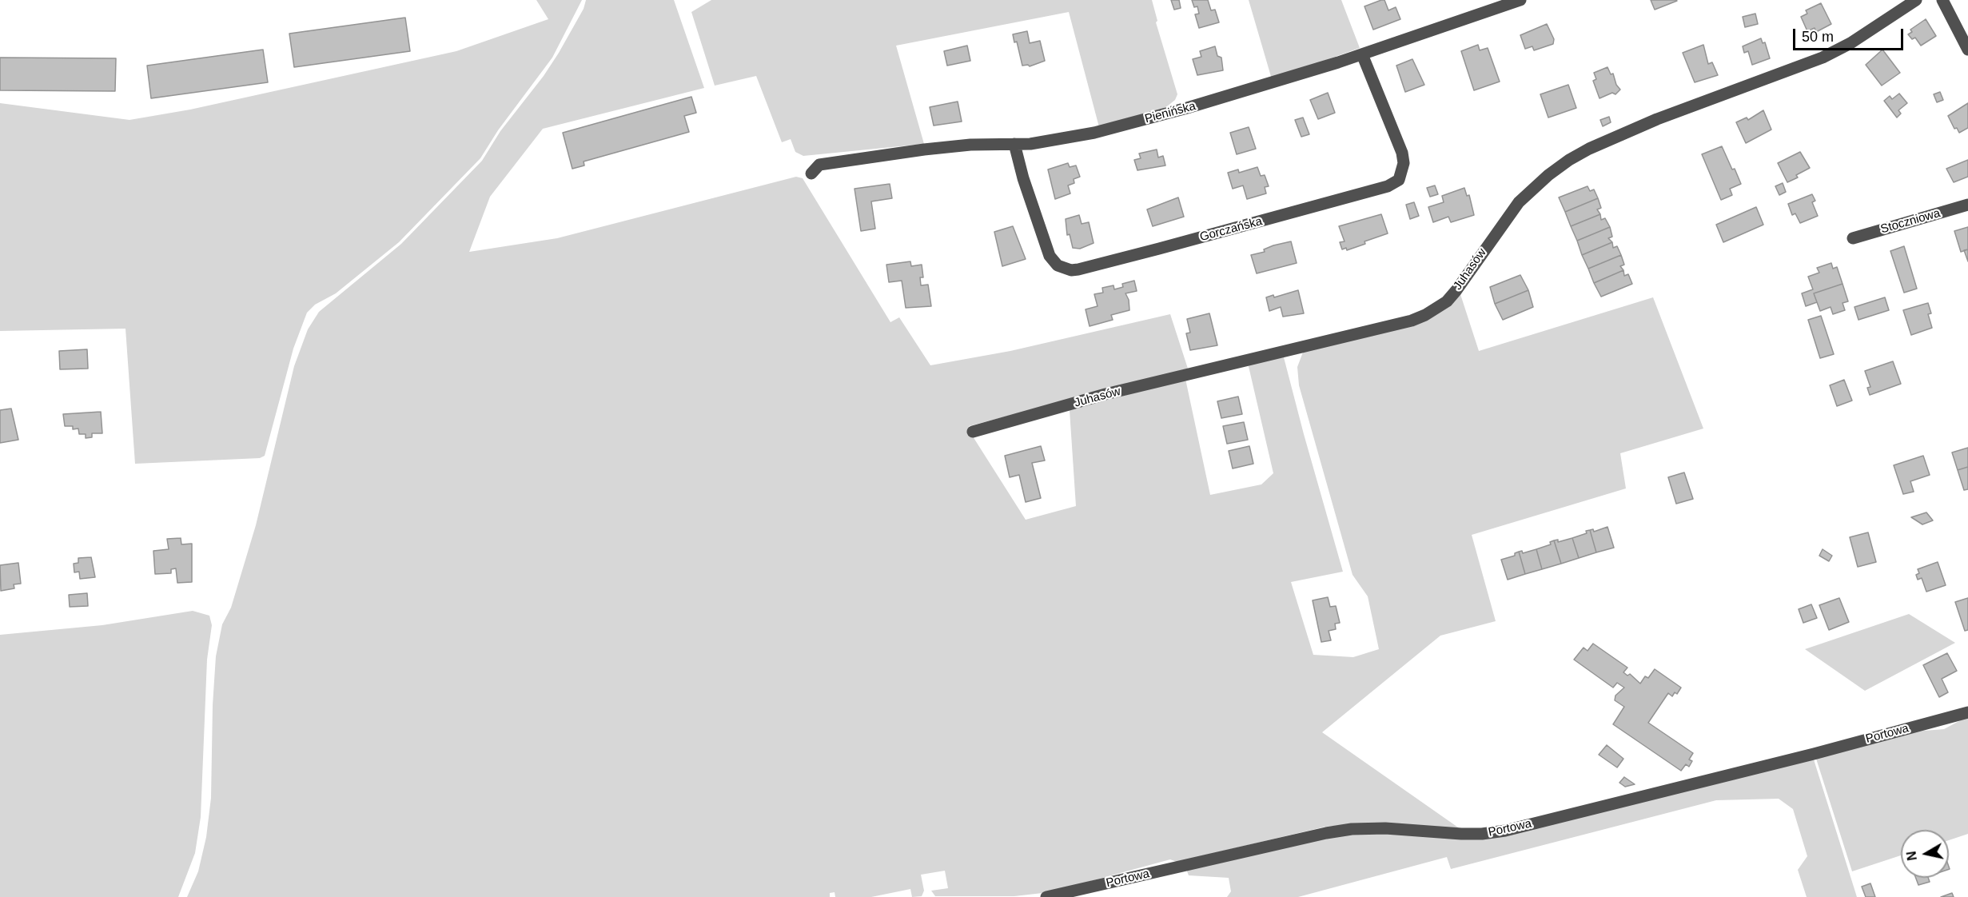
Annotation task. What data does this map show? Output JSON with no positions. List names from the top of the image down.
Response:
{
  "streets": {
    "street": [
      "Pienińska",
      "Stoczniowa",
      "Gorczańska",
      "Juhasów",
      "Portowa"
    ]
  },
  "crossings": [
    ["Pienińska", "Gorczańska"]
  ],
  "scale_bar": "50 m",
  "north": "left"
}
